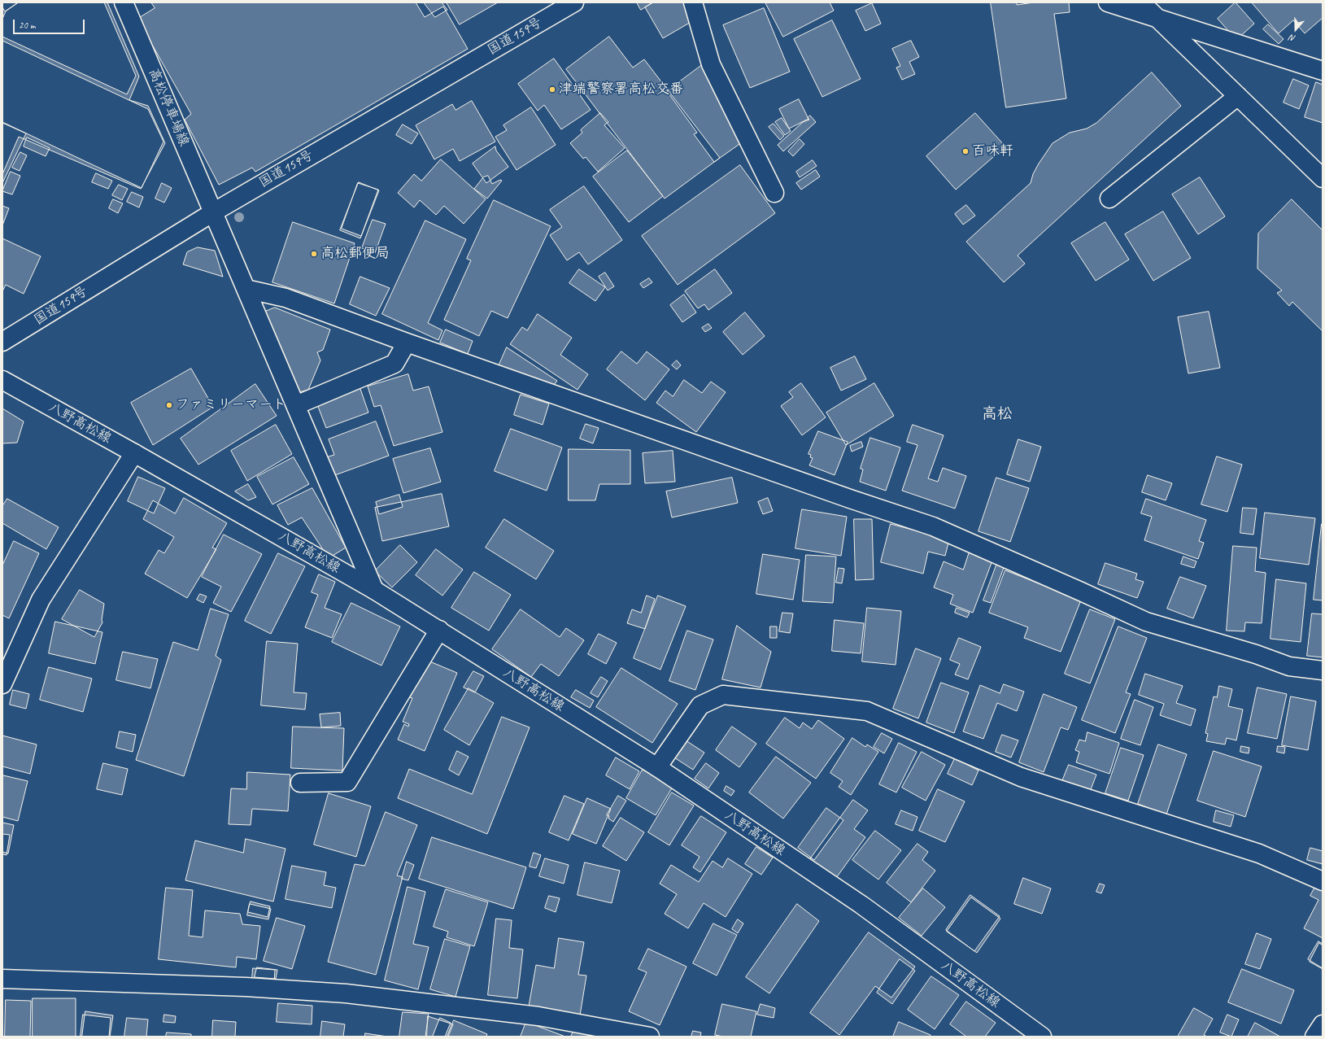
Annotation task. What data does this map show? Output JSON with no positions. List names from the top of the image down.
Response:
{
  "streets": {
    "main road": ["国道159号", "高松停車場線", "八野高松線"]
  },
  "crossings": [
    ["国道159号", "高松停車場線"],
    ["高松停車場線", "八野高松線"]
  ],
  "districts": ["高松"],
  "places": [
    "津端警察署高松交番",
    "百味軒",
    "高松郵便局",
    "ファミリーマート"
  ],
  "scale_bar": "20 m",
  "north": "bottom"
}
